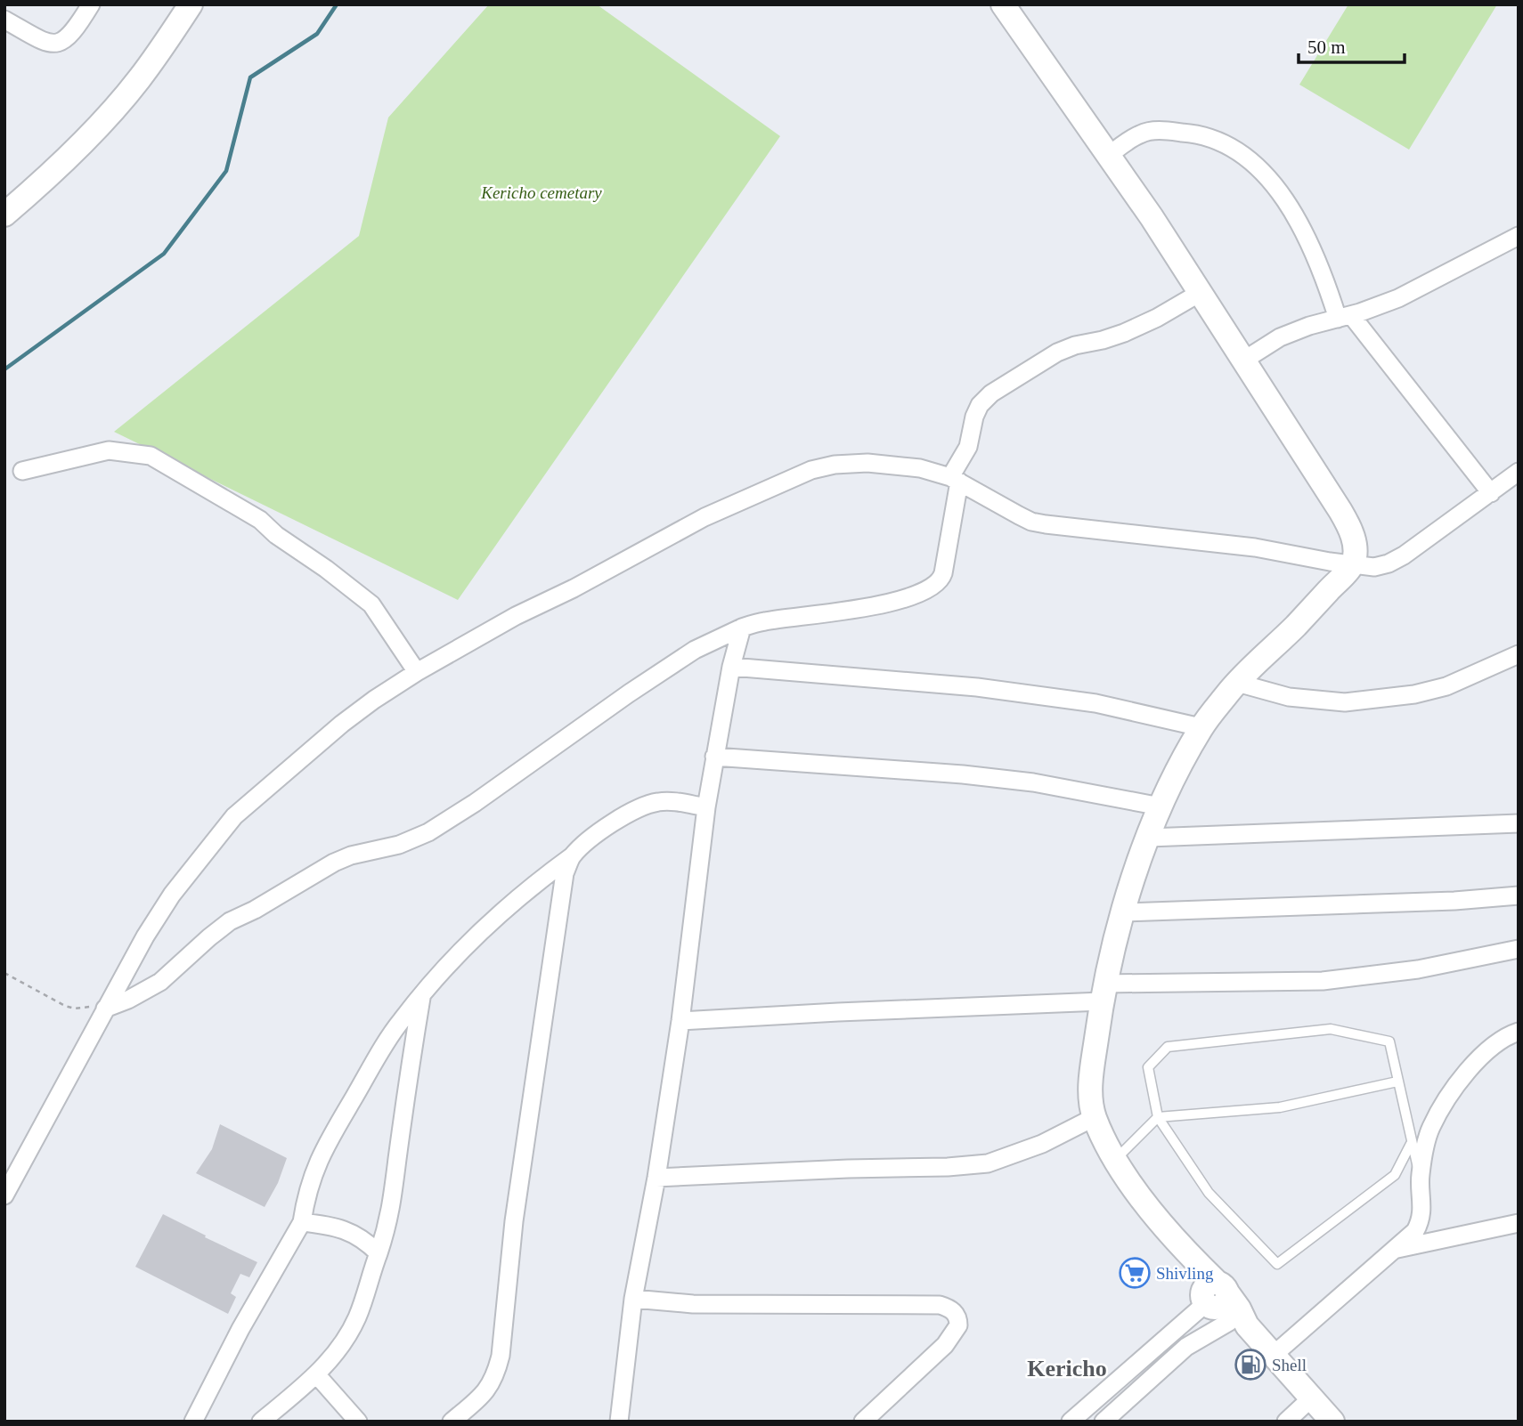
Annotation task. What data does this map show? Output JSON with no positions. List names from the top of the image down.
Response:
{
  "districts": ["Kericho"],
  "parks": ["Kericho cemetary"],
  "places": {
    "supermarket": ["Shivling"],
    "fuel station": ["Shell"]
  },
  "scale_bar": "50 m"
}
